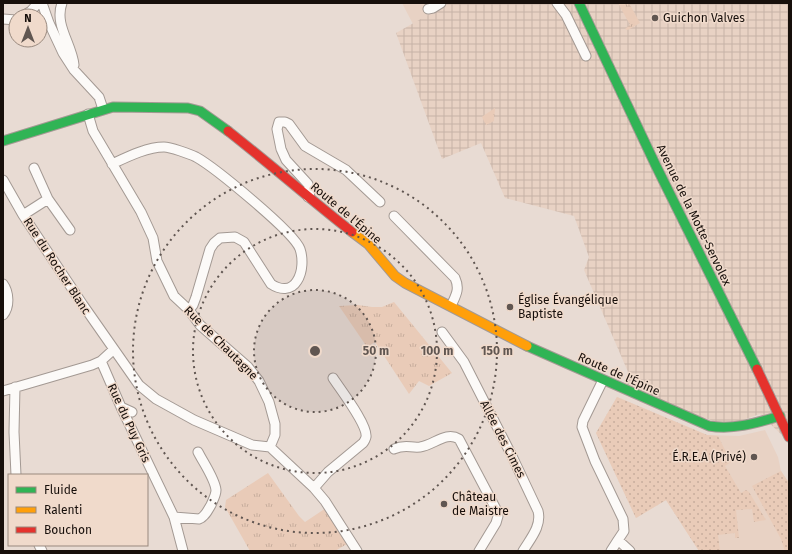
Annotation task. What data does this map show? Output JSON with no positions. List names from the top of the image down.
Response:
{
  "streets": {
    "street": [
      "Route de l'Épine",
      "Avenue de la Motte-Servolex",
      "Rue du Rocher Blanc",
      "Rue de Chautagne",
      "Rue du Puy Gris",
      "Allée des Cimes"
    ]
  },
  "crossings": [
    ["Route de l'Épine", "Avenue de la Motte-Servolex"],
    ["Route de l'Épine", "Rue de Chautagne"],
    ["Rue du Rocher Blanc", "Rue de Chautagne"]
  ],
  "places": [
    "Guichon Valves",
    "Église Évangélique Baptiste",
    "É.R.E.A (Privé)",
    "Château de Maistre"
  ],
  "legend": ["Fluide", "Ralenti", "Bouchon"],
  "north": "top",
  "rings": ["50 m", "100 m", "150 m"]
}
